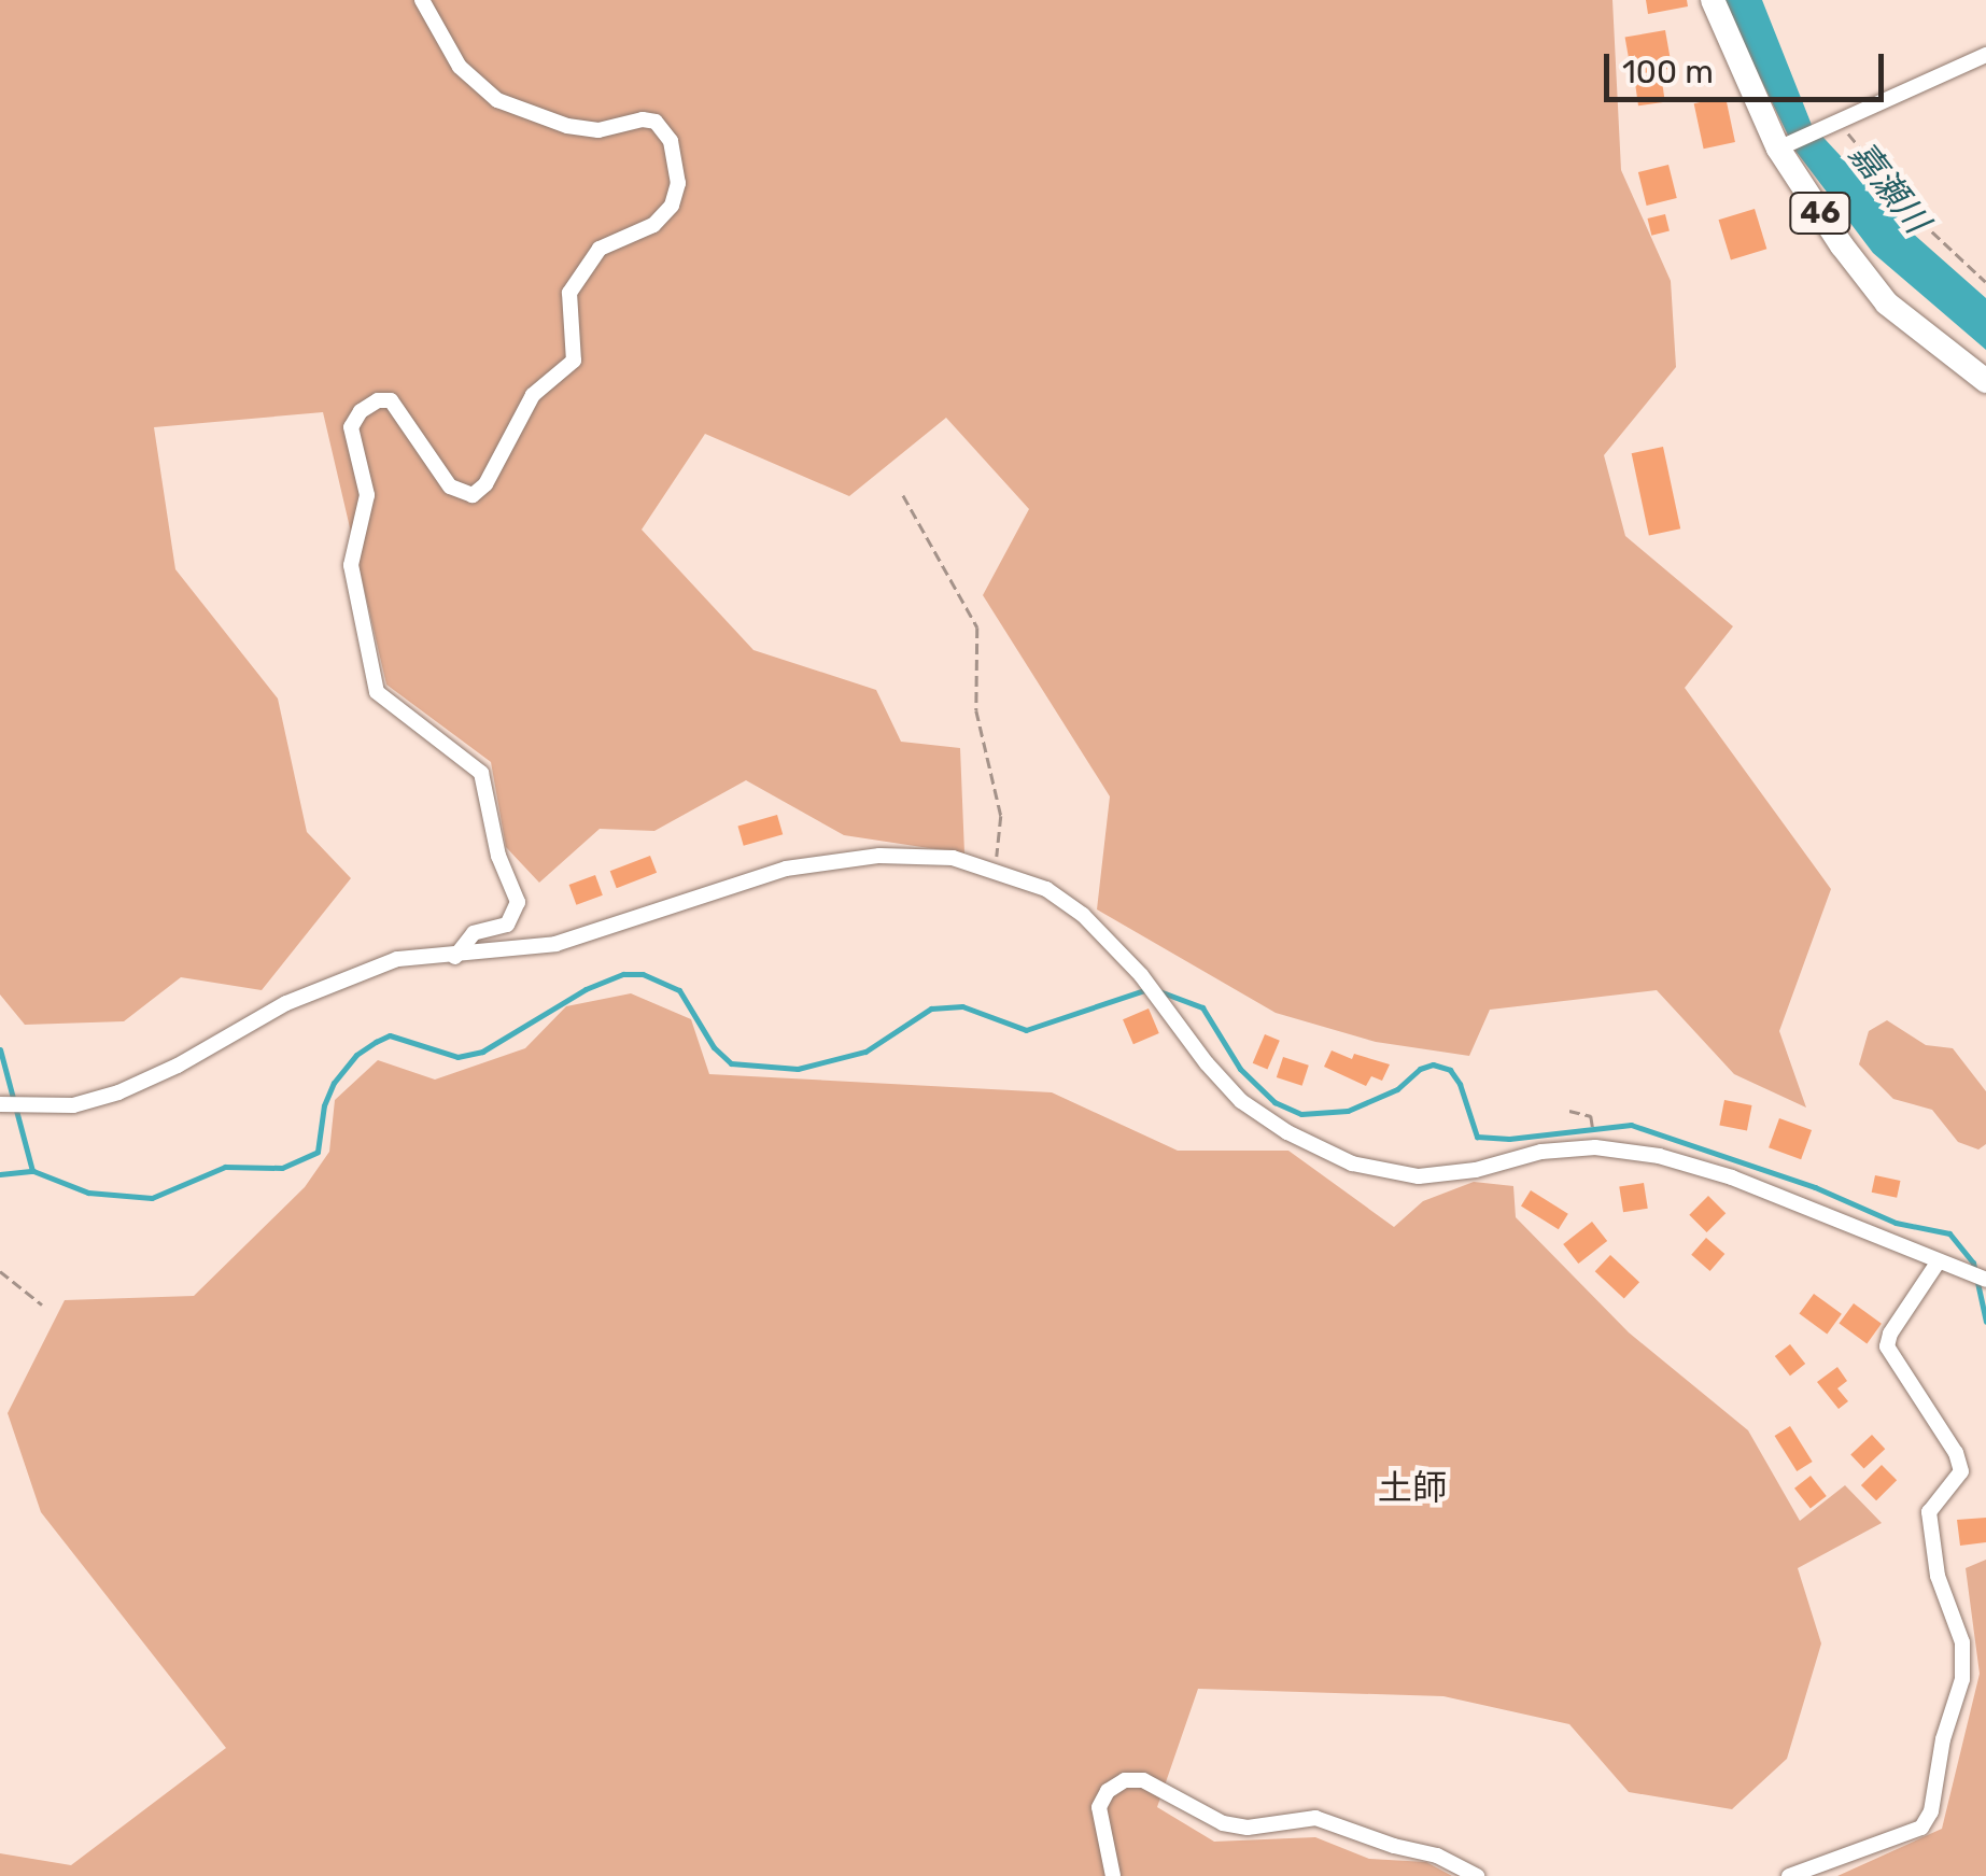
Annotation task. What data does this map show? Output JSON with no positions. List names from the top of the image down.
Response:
{
  "streets": {
    "main road": ["46"]
  },
  "districts": ["土師"],
  "water": ["嘉瀬川"],
  "scale_bar": "100 m"
}
